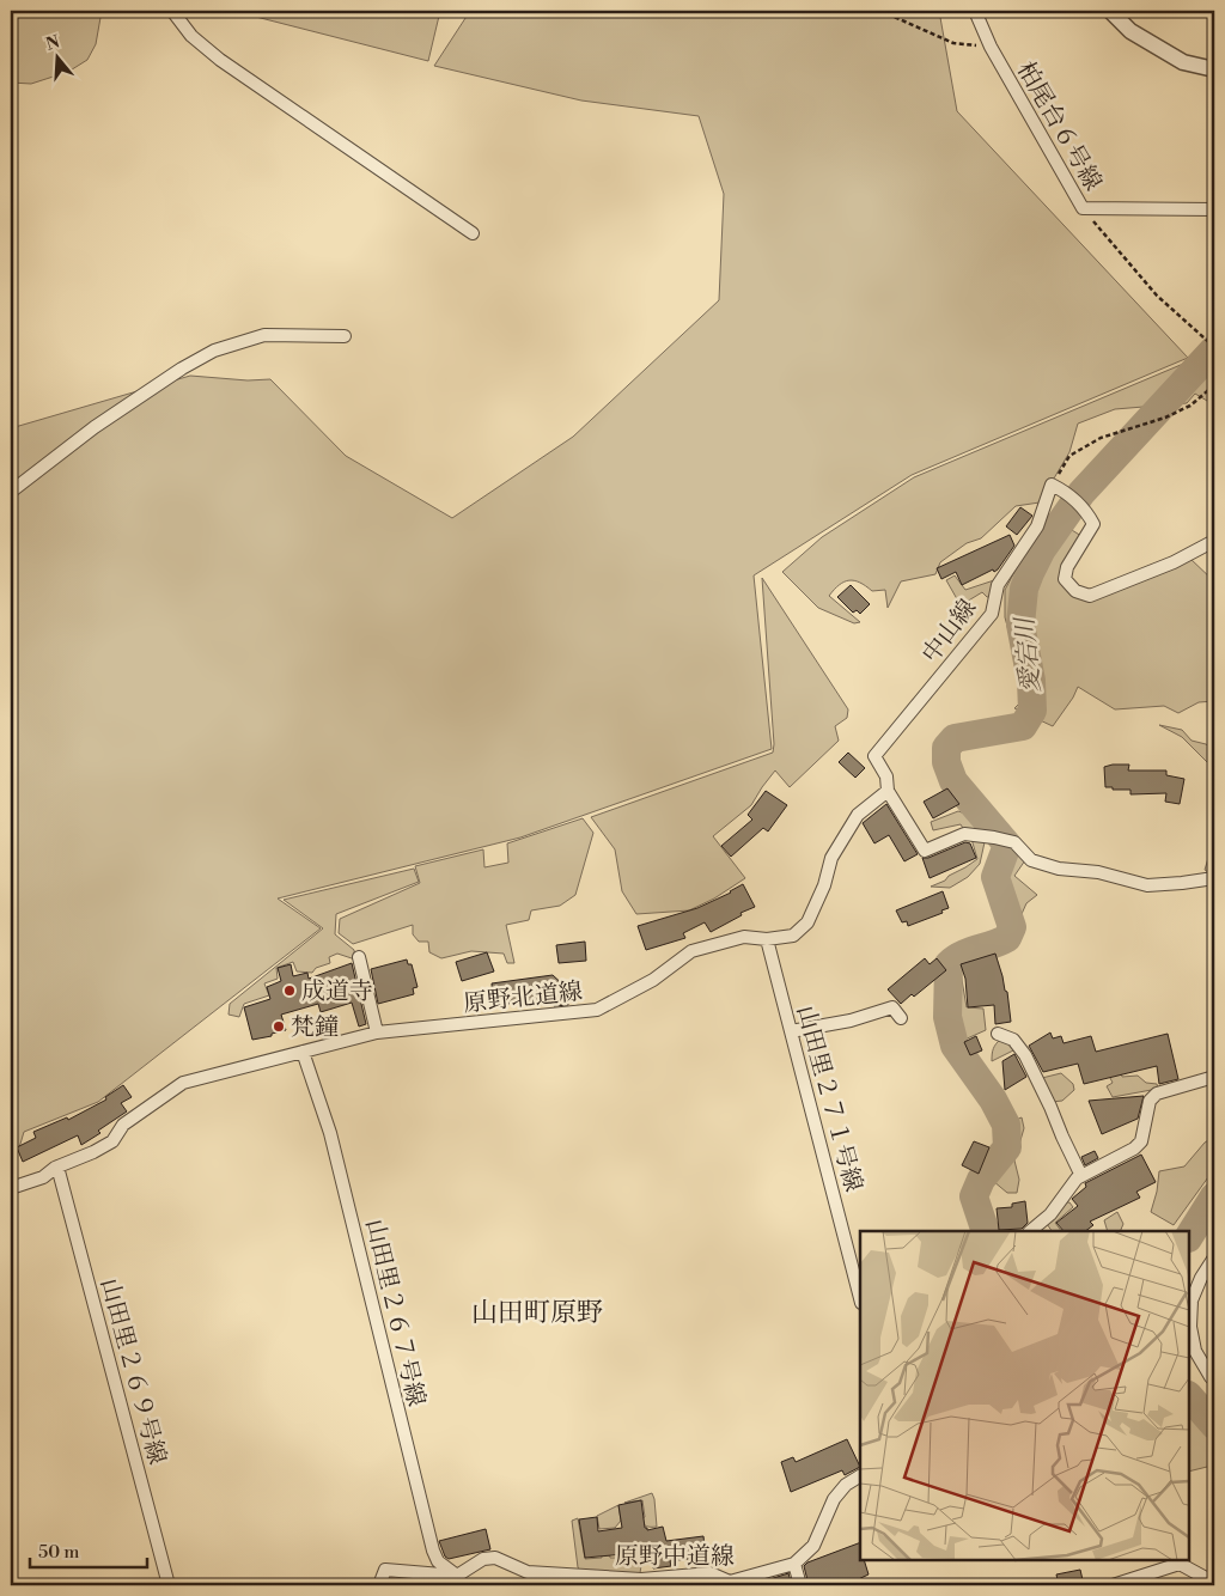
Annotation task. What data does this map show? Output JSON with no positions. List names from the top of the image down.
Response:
{
  "streets": {
    "street": [
      "柏尾台６号線",
      "中山線",
      "原野北道線",
      "山田里２７１号線",
      "山田里２６７号線",
      "山田里２６９号線",
      "原野中道線"
    ]
  },
  "crossings": [
    ["中山線", "原野北道線"],
    ["原野北道線", "山田里２７１号線"],
    ["原野北道線", "山田里２６７号線"],
    ["原野北道線", "山田里２６９号線"],
    ["山田里２６７号線", "原野中道線"]
  ],
  "districts": ["山田町原野"],
  "water": ["愛宕川"],
  "places": ["成道寺", "梵鐘"],
  "scale_bar": "50 m",
  "north": "top"
}
